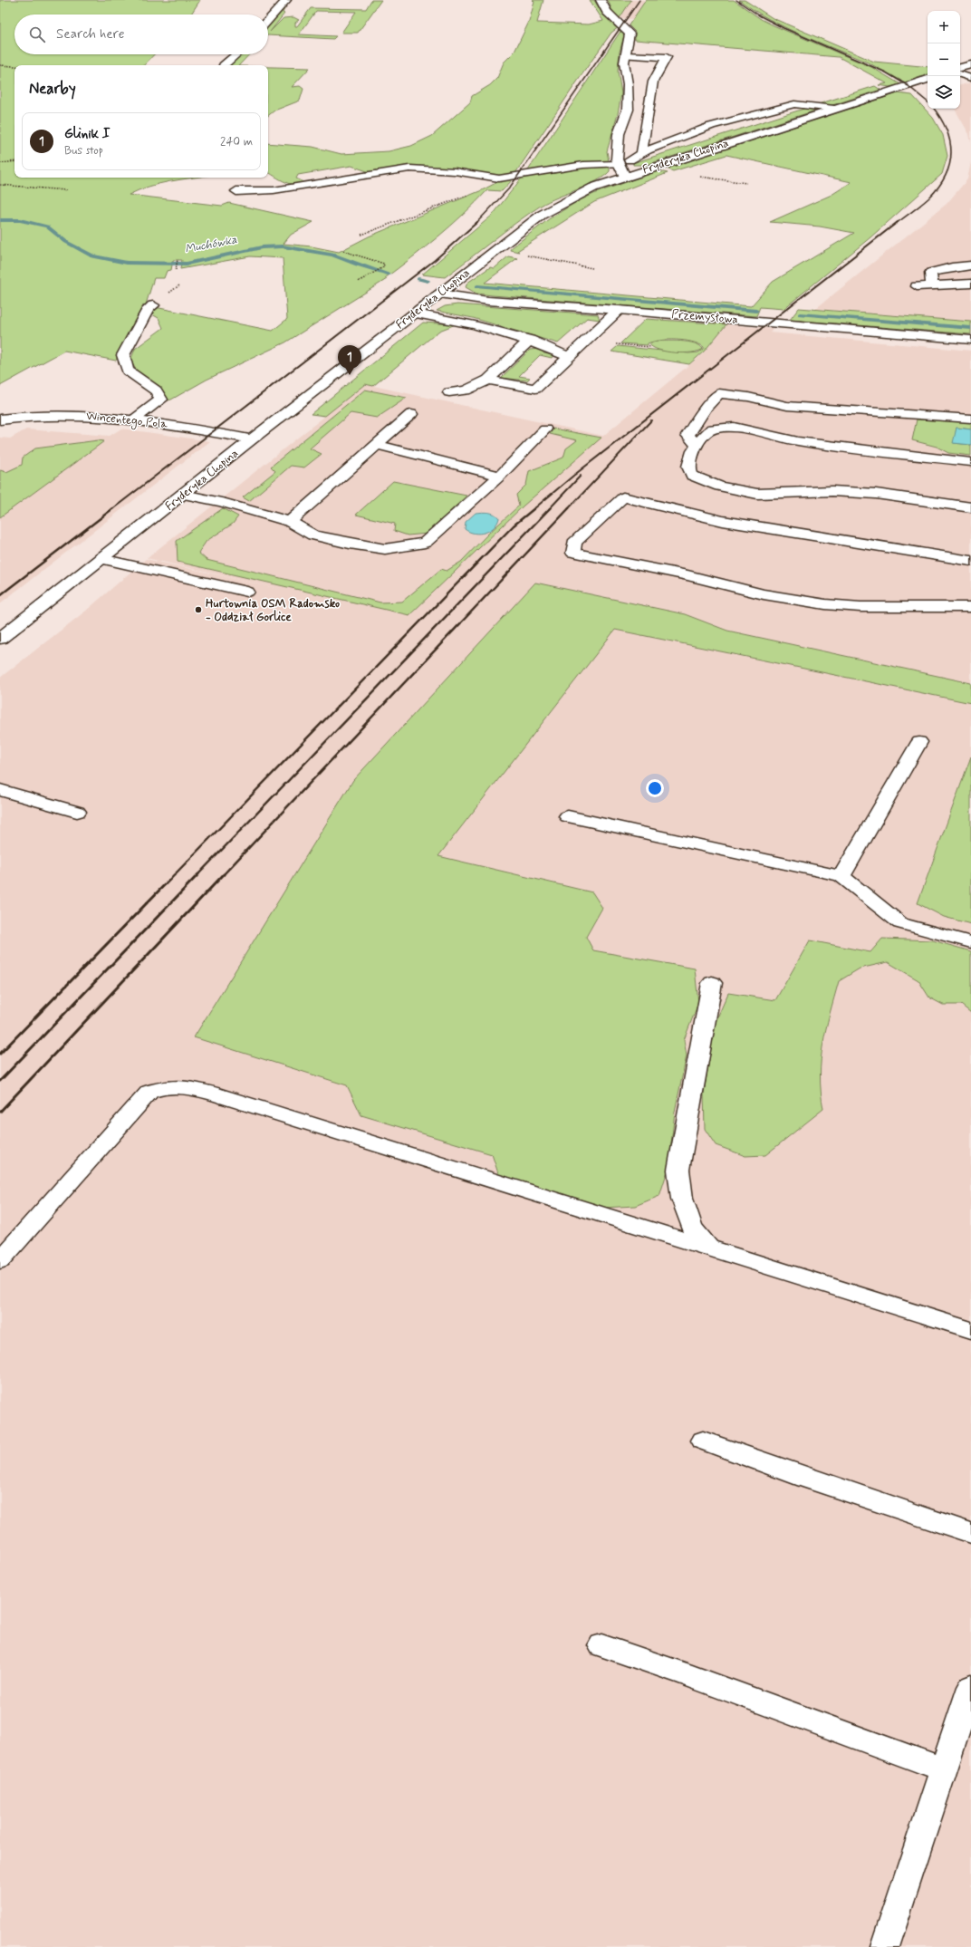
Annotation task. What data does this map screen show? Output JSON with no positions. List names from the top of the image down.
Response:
{
  "streets": {
    "street": ["Fryderyka Chopina", "Przemysłowa", "Wincentego Pola"]
  },
  "crossings": [
    ["Fryderyka Chopina", "Przemysłowa"],
    ["Fryderyka Chopina", "Wincentego Pola"]
  ],
  "water": ["Muchówka"],
  "places": ["Hurtownia OSM Radomsko - Oddział Gorlice"],
  "page": {
    "map_buttons": ["+", "−"],
    "search": "Search here",
    "heading": "Nearby",
    "list": [
      {
        "mark": "1",
        "name": "Glinik I",
        "note": "Bus stop",
        "value": "240 m"
      }
    ],
    "pins": "1"
  }
}
